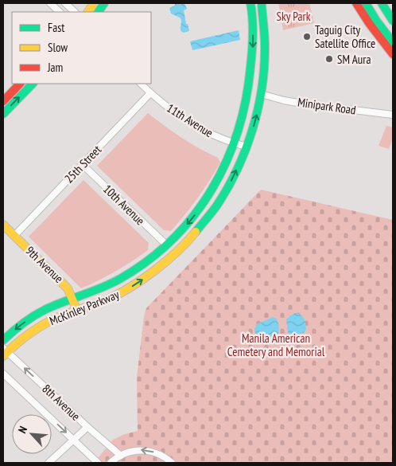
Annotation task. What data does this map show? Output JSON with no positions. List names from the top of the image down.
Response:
{
  "streets": {
    "main road": ["9th Avenue", "McKinley Parkway"],
    "street": [
      "Minipark Road",
      "11th Avenue",
      "25th Street",
      "10th Avenue",
      "8th Avenue"
    ]
  },
  "crossings": [
    ["Minipark Road", "McKinley Parkway"],
    ["11th Avenue", "25th Street"],
    ["11th Avenue", "McKinley Parkway"],
    ["25th Street", "10th Avenue"],
    ["25th Street", "9th Avenue"],
    ["10th Avenue", "McKinley Parkway"],
    ["9th Avenue", "McKinley Parkway"],
    ["McKinley Parkway", "8th Avenue"]
  ],
  "parks": ["Sky Park", "Manila American Cemetery and Memorial"],
  "places": ["Taguig City Satellite Office", "SM Aura"],
  "legend": ["Fast", "Slow", "Jam"],
  "north": "top left"
}
